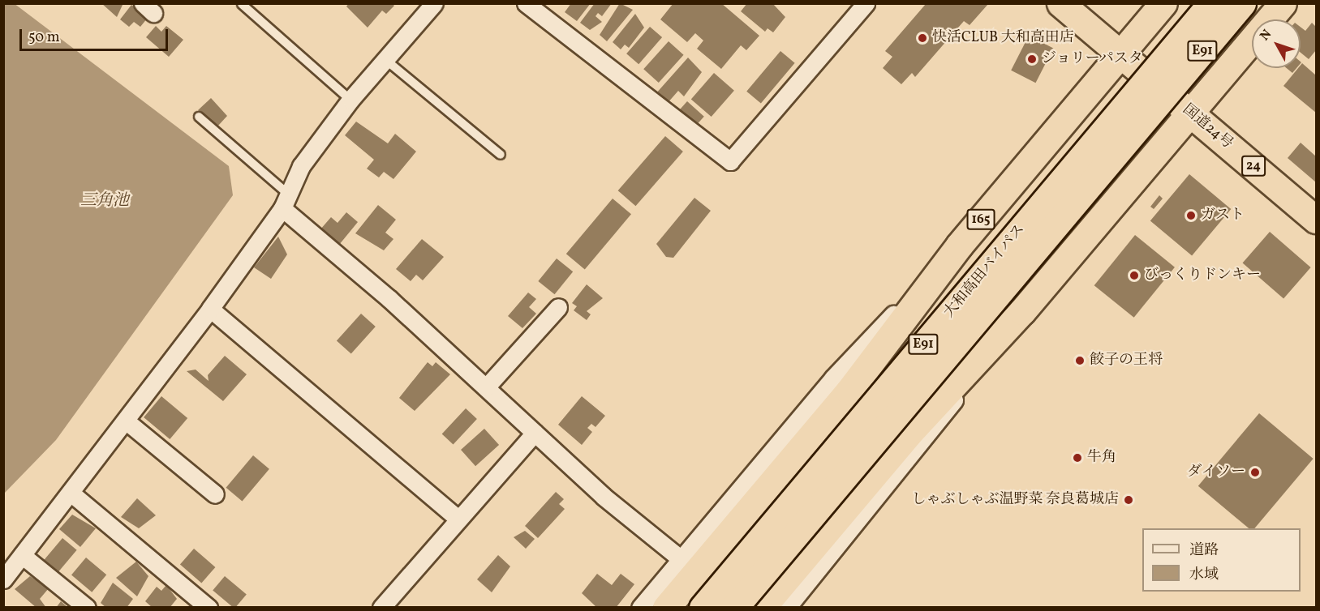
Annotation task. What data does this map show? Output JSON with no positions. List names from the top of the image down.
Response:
{
  "streets": {
    "highway": [
      "E91",
      "国道24号",
      "24",
      "165",
      "大和高田バイパス"
    ]
  },
  "crossings": [
    ["国道24号", "165"]
  ],
  "water": ["三角池"],
  "places": [
    "快活CLUB 大和高田店",
    "ジョリーパスタ",
    "ガスト",
    "びっくりドンキー",
    "餃子の王将",
    "牛角",
    "ダイソー",
    "しゃぶしゃぶ温野菜 奈良葛城店"
  ],
  "legend": ["道路", "水域"],
  "scale_bar": "50 m",
  "north": "top left"
}
